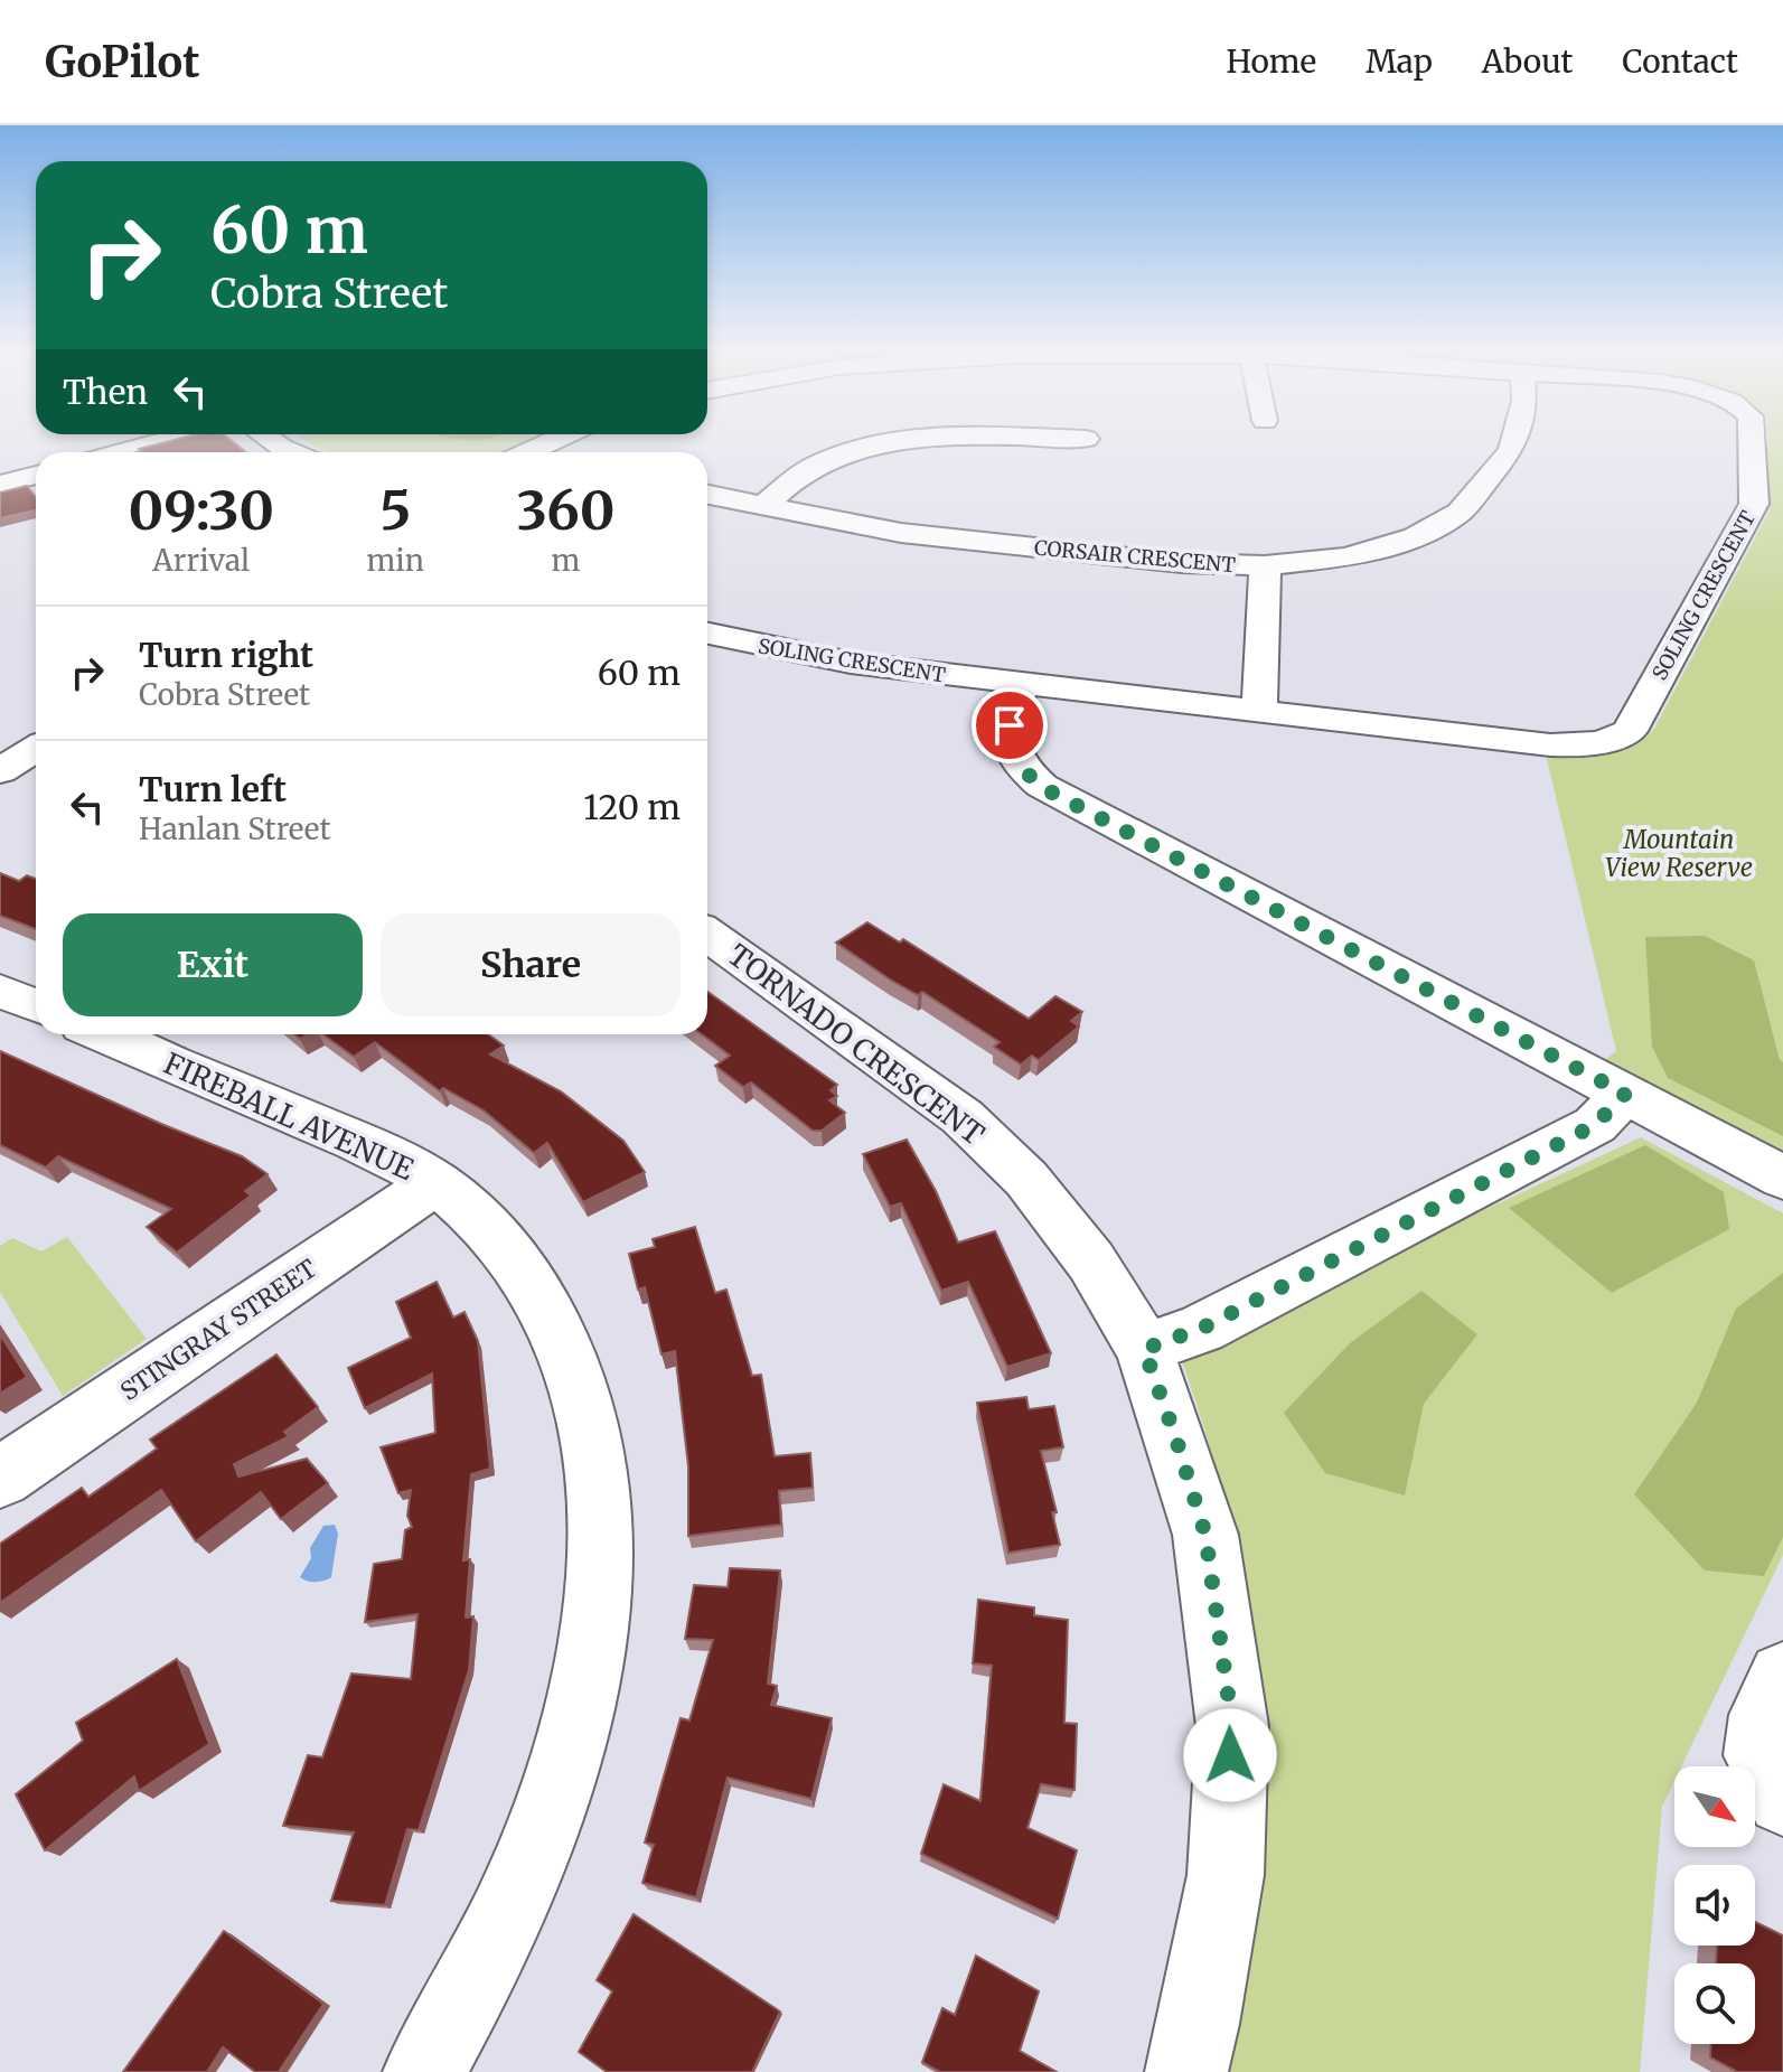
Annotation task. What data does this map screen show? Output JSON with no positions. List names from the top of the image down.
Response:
{
  "streets": {
    "street": [
      "CORSAIR CRESCENT",
      "SOLING CRESCENT",
      "TORNADO CRESCENT",
      "FIREBALL AVENUE",
      "STINGRAY STREET"
    ]
  },
  "crossings": [
    ["FIREBALL AVENUE", "STINGRAY STREET"]
  ],
  "parks": ["Mountain View Reserve"],
  "north": "bottom right",
  "page": {
    "header": "GoPilot",
    "nav": [
      "Home",
      "Map",
      "About",
      "Contact"
    ],
    "turn": ["60 m", "Cobra Street"],
    "then": "Then",
    "eta": [
      "09:30",
      "Arrival",
      "5",
      "min",
      "360",
      "m"
    ],
    "list": [
      {
        "name": "Turn right",
        "note": "Cobra Street",
        "value": "60 m"
      },
      {
        "name": "Turn left",
        "note": "Hanlan Street",
        "value": "120 m"
      }
    ],
    "buttons": ["Exit", "Share"]
  }
}
